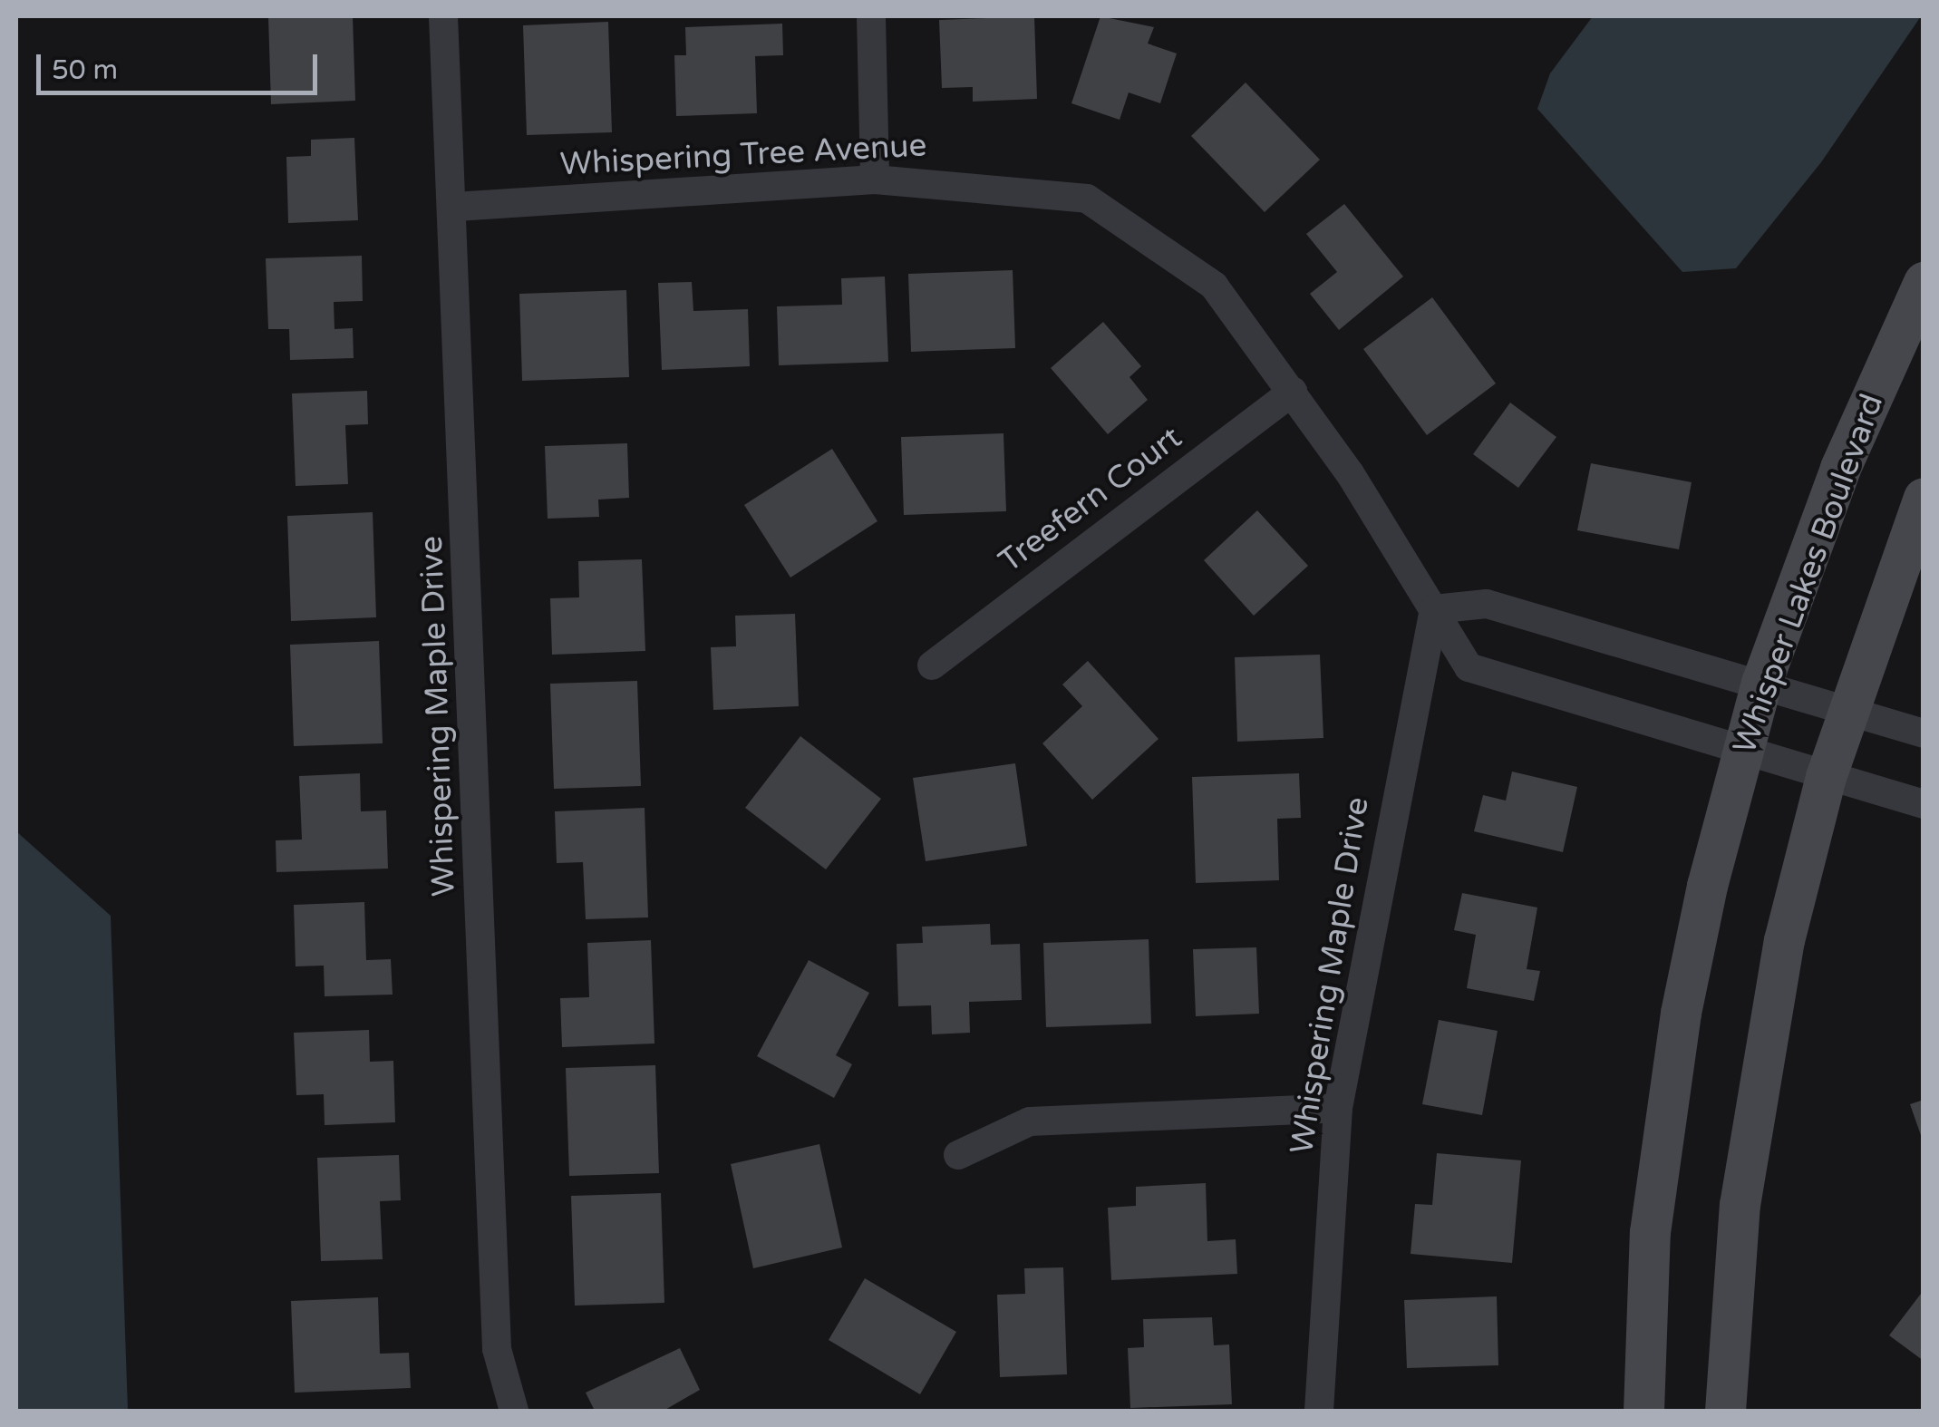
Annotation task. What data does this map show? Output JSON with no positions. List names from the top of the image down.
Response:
{
  "streets": {
    "street": [
      "Whispering Tree Avenue",
      "Treefern Court",
      "Whisper Lakes Boulevard",
      "Whispering Maple Drive"
    ]
  },
  "crossings": [
    ["Whispering Tree Avenue", "Treefern Court"],
    ["Whispering Tree Avenue", "Whisper Lakes Boulevard"],
    ["Whispering Tree Avenue", "Whispering Maple Drive"]
  ],
  "scale_bar": "50 m"
}
